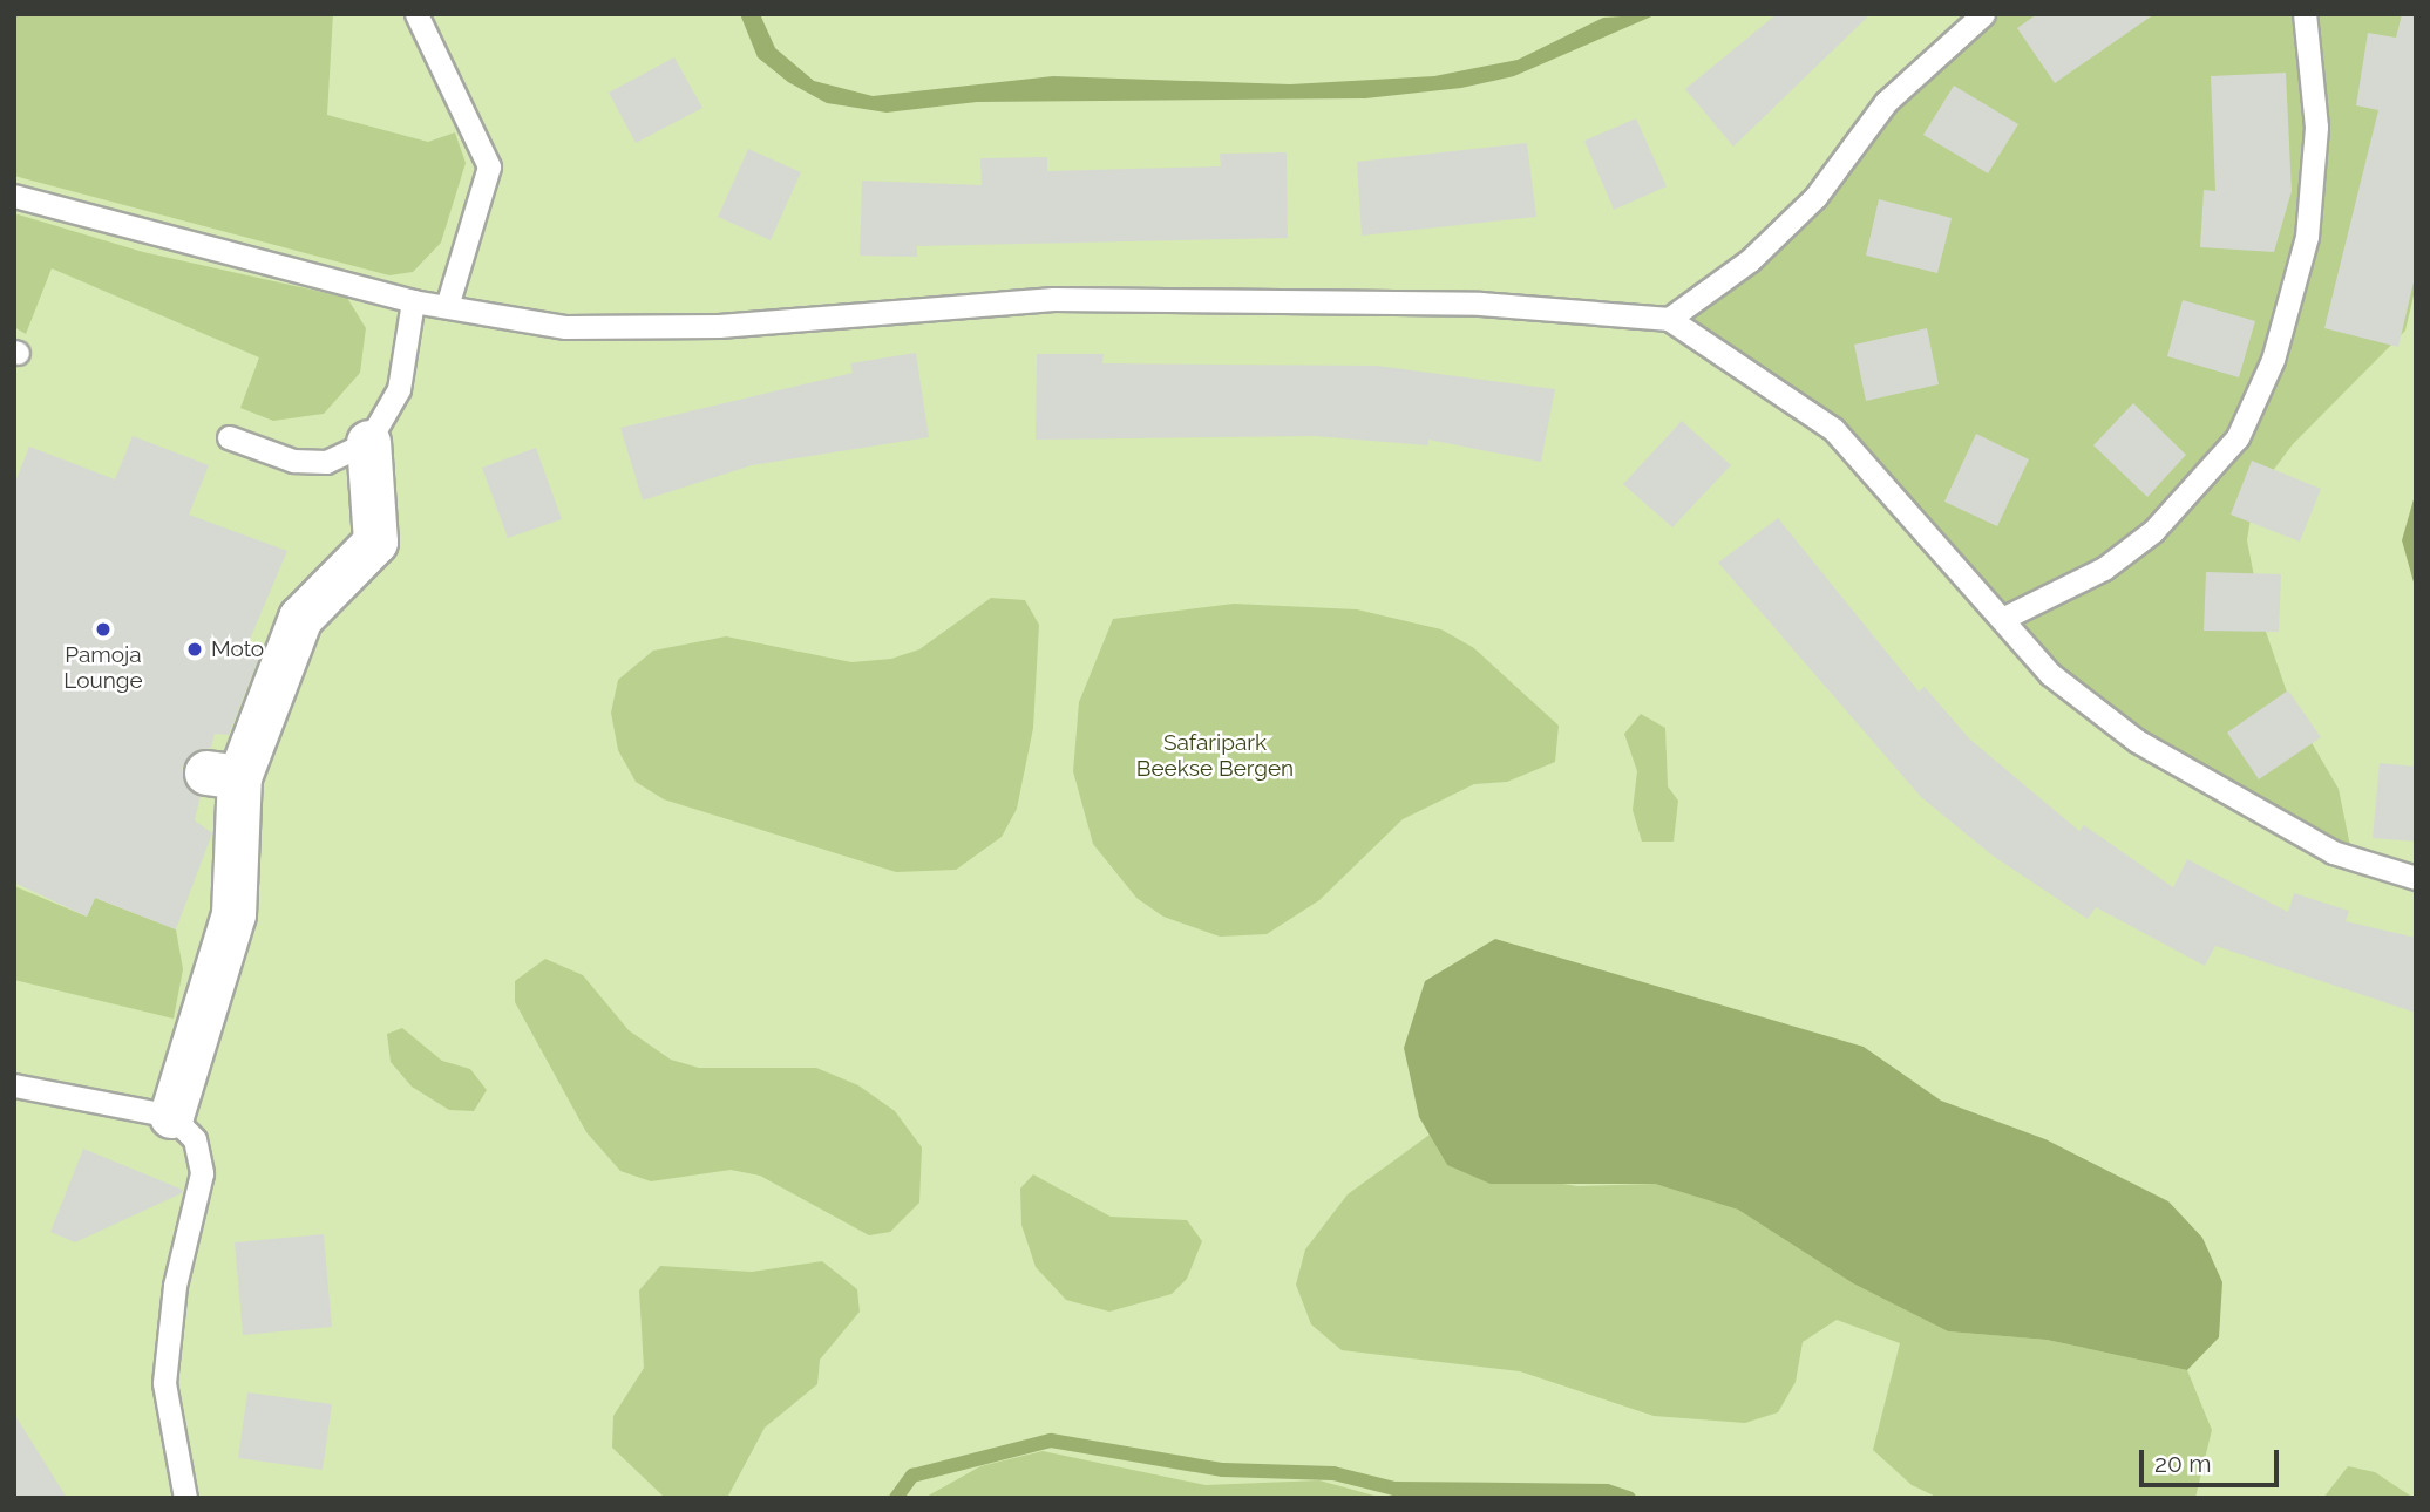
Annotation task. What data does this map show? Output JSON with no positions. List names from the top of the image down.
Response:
{
  "parks": ["Safaripark Beekse Bergen"],
  "places": ["Pamoja Lounge", "Moto"],
  "scale_bar": "20 m"
}
